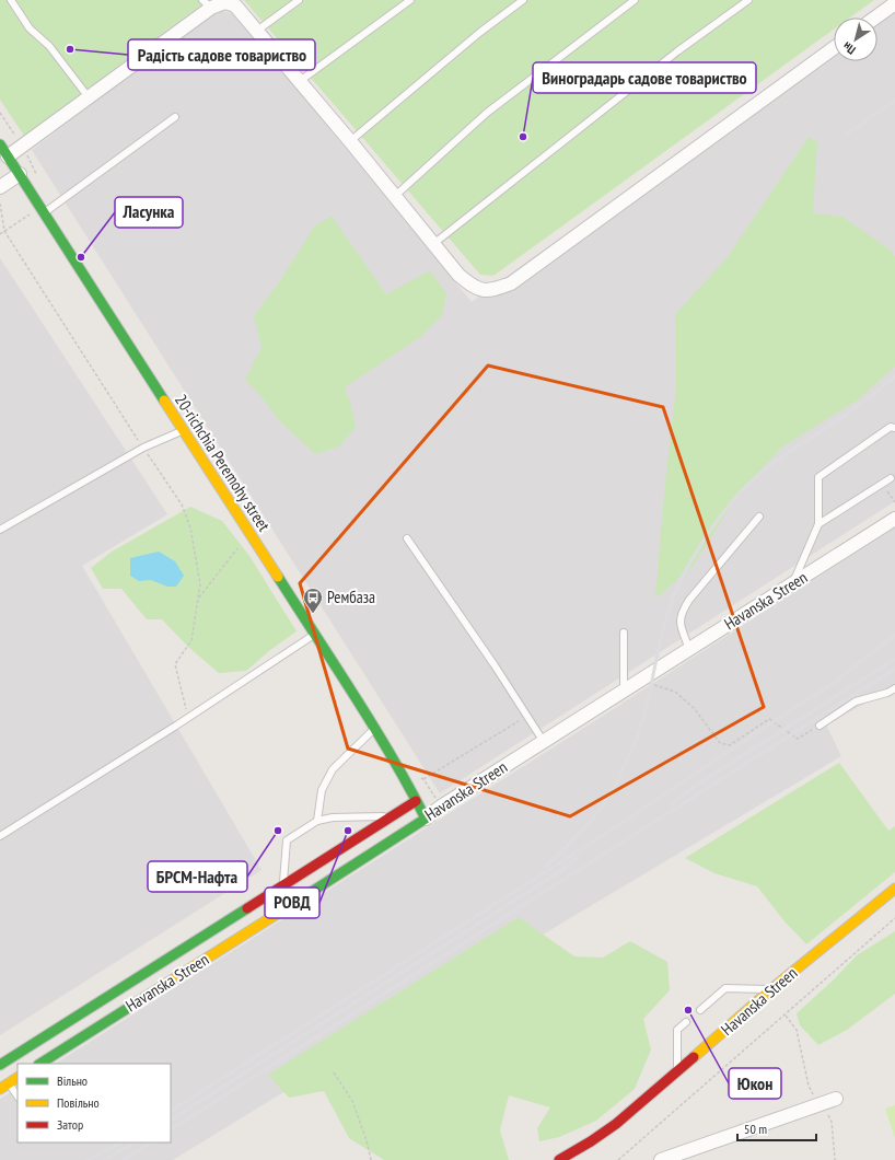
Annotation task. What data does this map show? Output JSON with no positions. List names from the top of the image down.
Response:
{
  "streets": {
    "street": ["20-richchia Peremohy street", "Havanska Streen"]
  },
  "crossings": [
    ["20-richchia Peremohy street", "Havanska Streen"]
  ],
  "places": {
    "other": [
      "Радість садове товариство",
      "Виноградарь садове товариство",
      "Ласунка",
      "БРСМ-Нафта",
      "РОВД",
      "Юкон"
    ],
    "bus stop": ["Рембаза"]
  },
  "legend": ["Вільно", "Повільно", "Затор"],
  "scale_bar": "50 m",
  "north": "bottom left"
}
